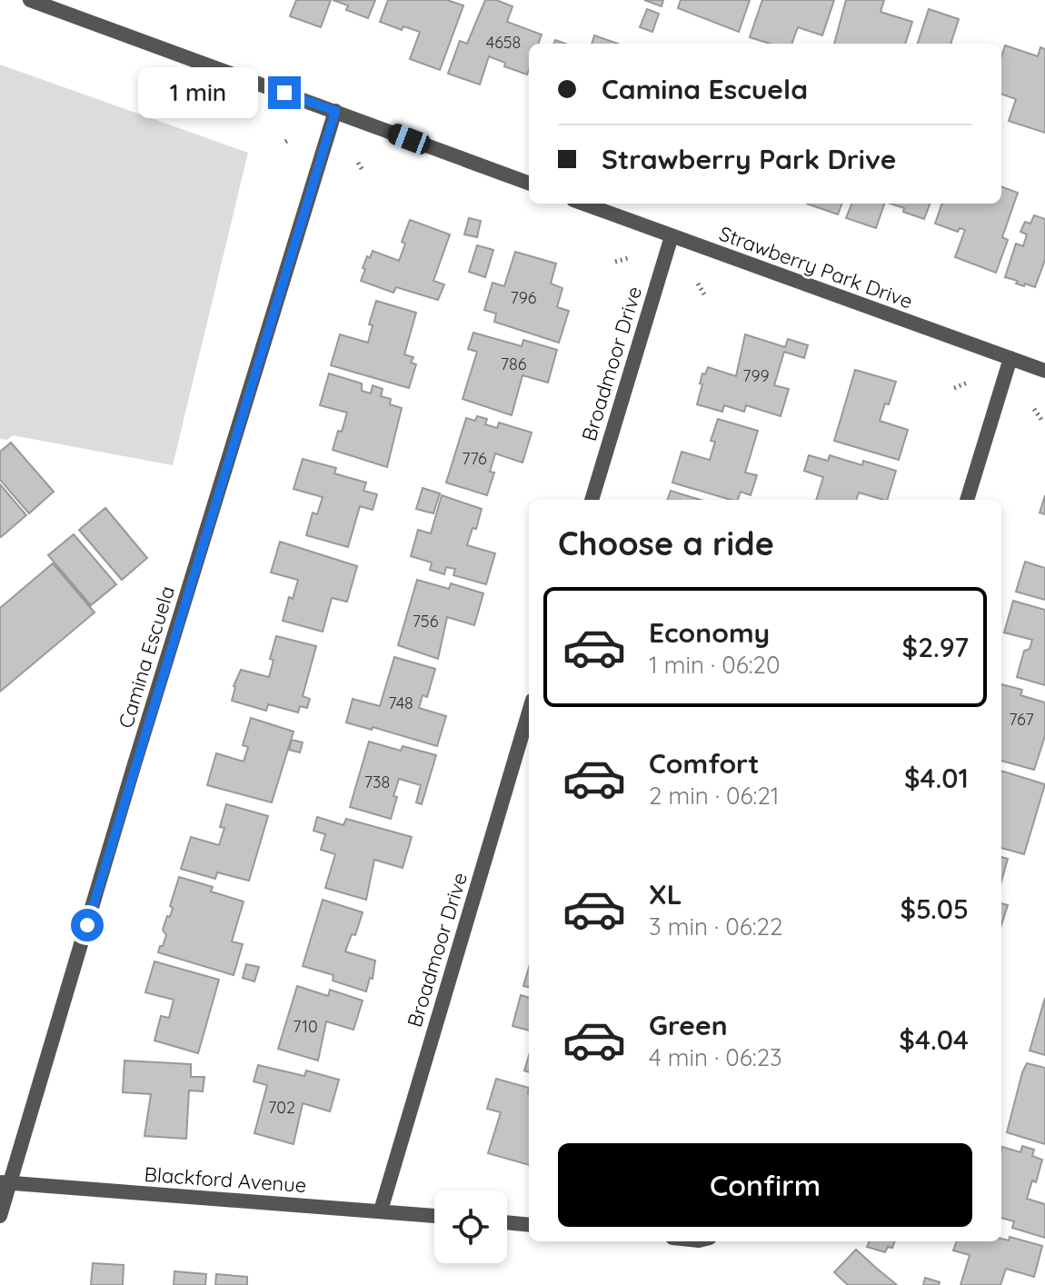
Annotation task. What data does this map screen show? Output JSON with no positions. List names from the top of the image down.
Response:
{
  "streets": {
    "street": [
      "Strawberry Park Drive",
      "Broadmoor Drive",
      "Camina Escuela",
      "Blackford Avenue"
    ]
  },
  "crossings": [
    ["Strawberry Park Drive", "Broadmoor Drive"],
    ["Broadmoor Drive", "Blackford Avenue"],
    ["Camina Escuela", "Blackford Avenue"]
  ],
  "house_numbers": [
    "4658",
    "796",
    "786",
    "799",
    "776",
    "756",
    "748",
    "767",
    "738",
    "710",
    "702"
  ],
  "page": {
    "banner": ["Camina Escuela", "Strawberry Park Drive"],
    "bubble": "1 min",
    "heading": "Choose a ride",
    "list": [
      {
        "name": "Economy",
        "note": "1 min · 06:20",
        "value": "$2.97"
      },
      {
        "name": "Comfort",
        "note": "2 min · 06:21",
        "value": "$4.01"
      },
      {
        "name": "XL",
        "note": "3 min · 06:22",
        "value": "$5.05"
      },
      {
        "name": "Green",
        "note": "4 min · 06:23",
        "value": "$4.04"
      }
    ],
    "buttons": "Confirm"
  }
}
